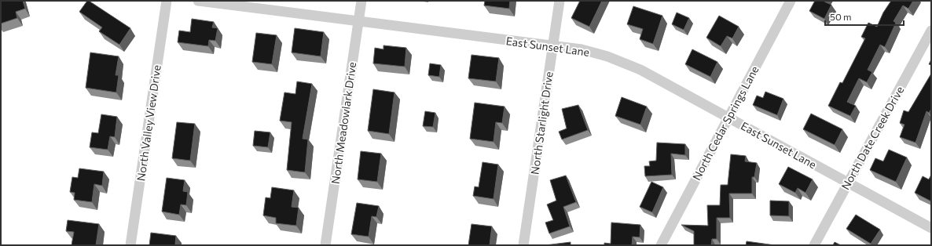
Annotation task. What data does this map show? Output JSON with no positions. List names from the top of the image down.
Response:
{
  "streets": {
    "street": [
      "East Sunset Lane",
      "North Valley View Drive",
      "North Meadowlark Drive",
      "North Starlight Drive",
      "North Cedar Springs Lane",
      "North Date Creek Drive"
    ]
  },
  "crossings": [
    ["East Sunset Lane", "North Meadowlark Drive"],
    ["East Sunset Lane", "North Starlight Drive"],
    ["East Sunset Lane", "North Cedar Springs Lane"],
    ["East Sunset Lane", "North Date Creek Drive"]
  ],
  "scale_bar": "50 m"
}
